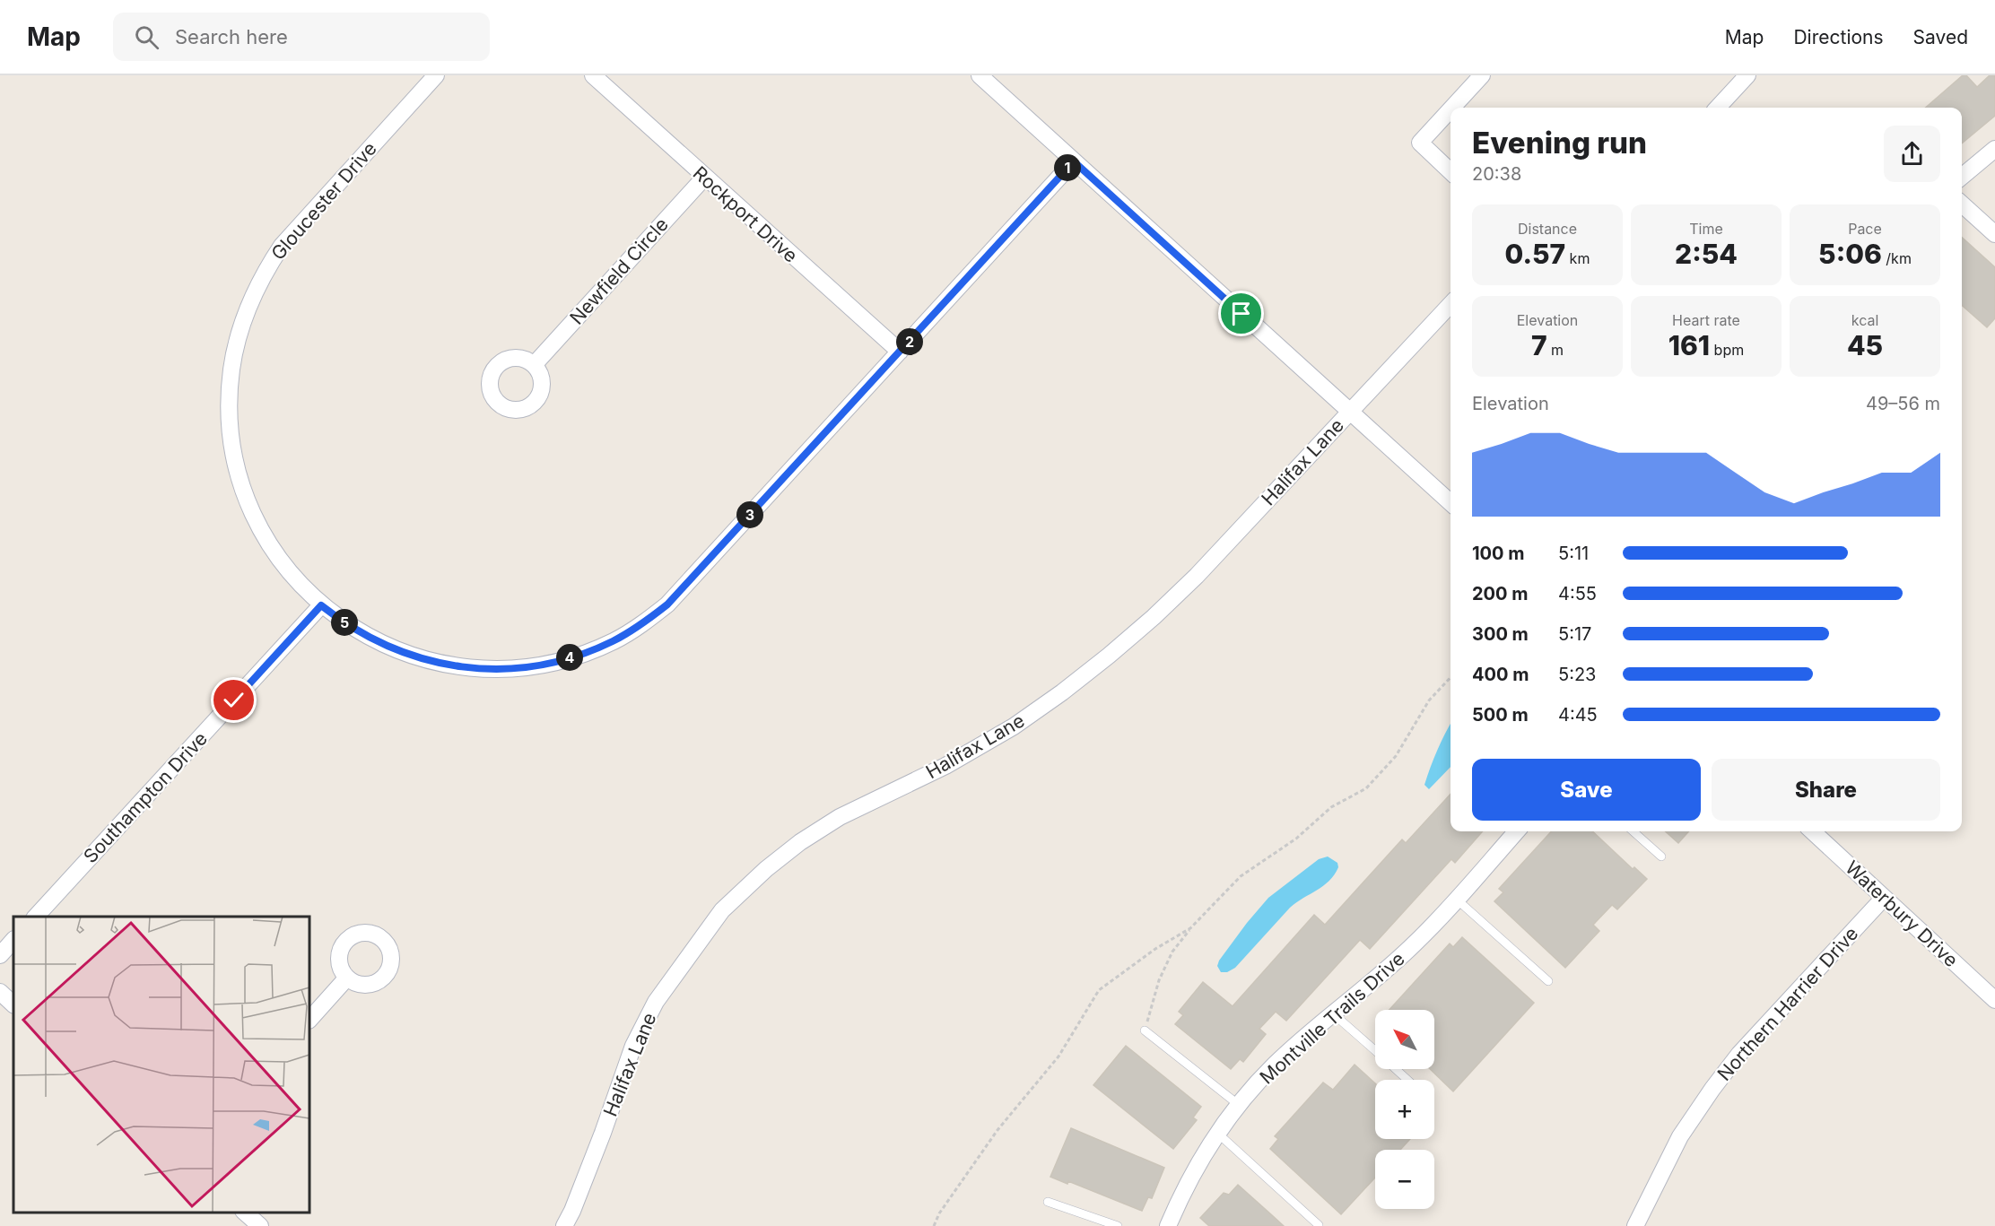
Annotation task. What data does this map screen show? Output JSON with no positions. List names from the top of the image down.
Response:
{
  "streets": {
    "street": [
      "Gloucester Drive",
      "Rockport Drive",
      "Newfield Circle",
      "Halifax Lane",
      "Southampton Drive",
      "Waterbury Drive",
      "Northern Harrier Drive",
      "Montville Trails Drive"
    ]
  },
  "crossings": [
    ["Gloucester Drive", "Rockport Drive"],
    ["Gloucester Drive", "Southampton Drive"],
    ["Rockport Drive", "Newfield Circle"],
    ["Waterbury Drive", "Northern Harrier Drive"]
  ],
  "north": "top left",
  "page": {
    "header": "Map",
    "search": "Search here",
    "nav": ["Map", "Directions", "Saved"],
    "heading": ["Evening run", "20:38"],
    "pins": [
      "1",
      "2",
      "3",
      "5",
      "4"
    ],
    "stats": [
      ["Distance", "0.57 km"],
      ["Time", "2:54"],
      ["Pace", "5:06 /km"],
      ["Elevation", "7 m"],
      ["Heart rate", "161 bpm"],
      ["kcal", "45"]
    ],
    "chart": ["Elevation", "49–56 m"],
    "list": [
      {
        "name": "100 m",
        "note": "5:11"
      },
      {
        "name": "200 m",
        "note": "4:55"
      },
      {
        "name": "300 m",
        "note": "5:17"
      },
      {
        "name": "400 m",
        "note": "5:23"
      },
      {
        "name": "500 m",
        "note": "4:45"
      }
    ],
    "buttons": ["Save", "Share"],
    "map_buttons": ["+", "−"]
  }
}
